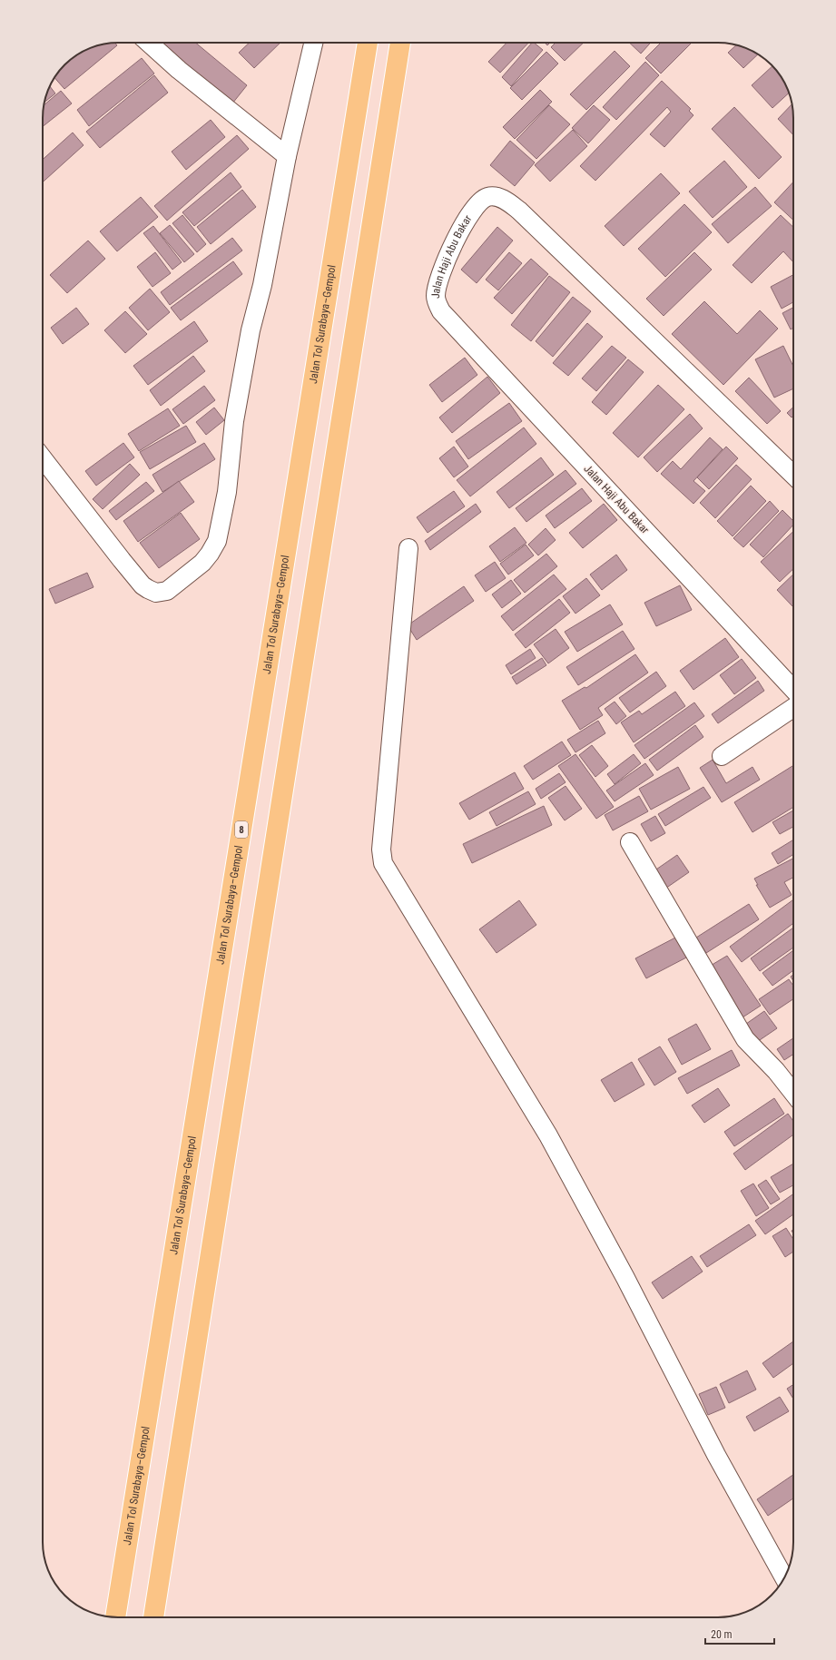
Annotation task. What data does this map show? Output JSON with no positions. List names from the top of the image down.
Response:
{
  "streets": {
    "highway": ["Jalan Tol Surabaya–Gempol", "8"],
    "street": ["Jalan Haji Abu Bakar"]
  },
  "scale_bar": "20 m"
}
